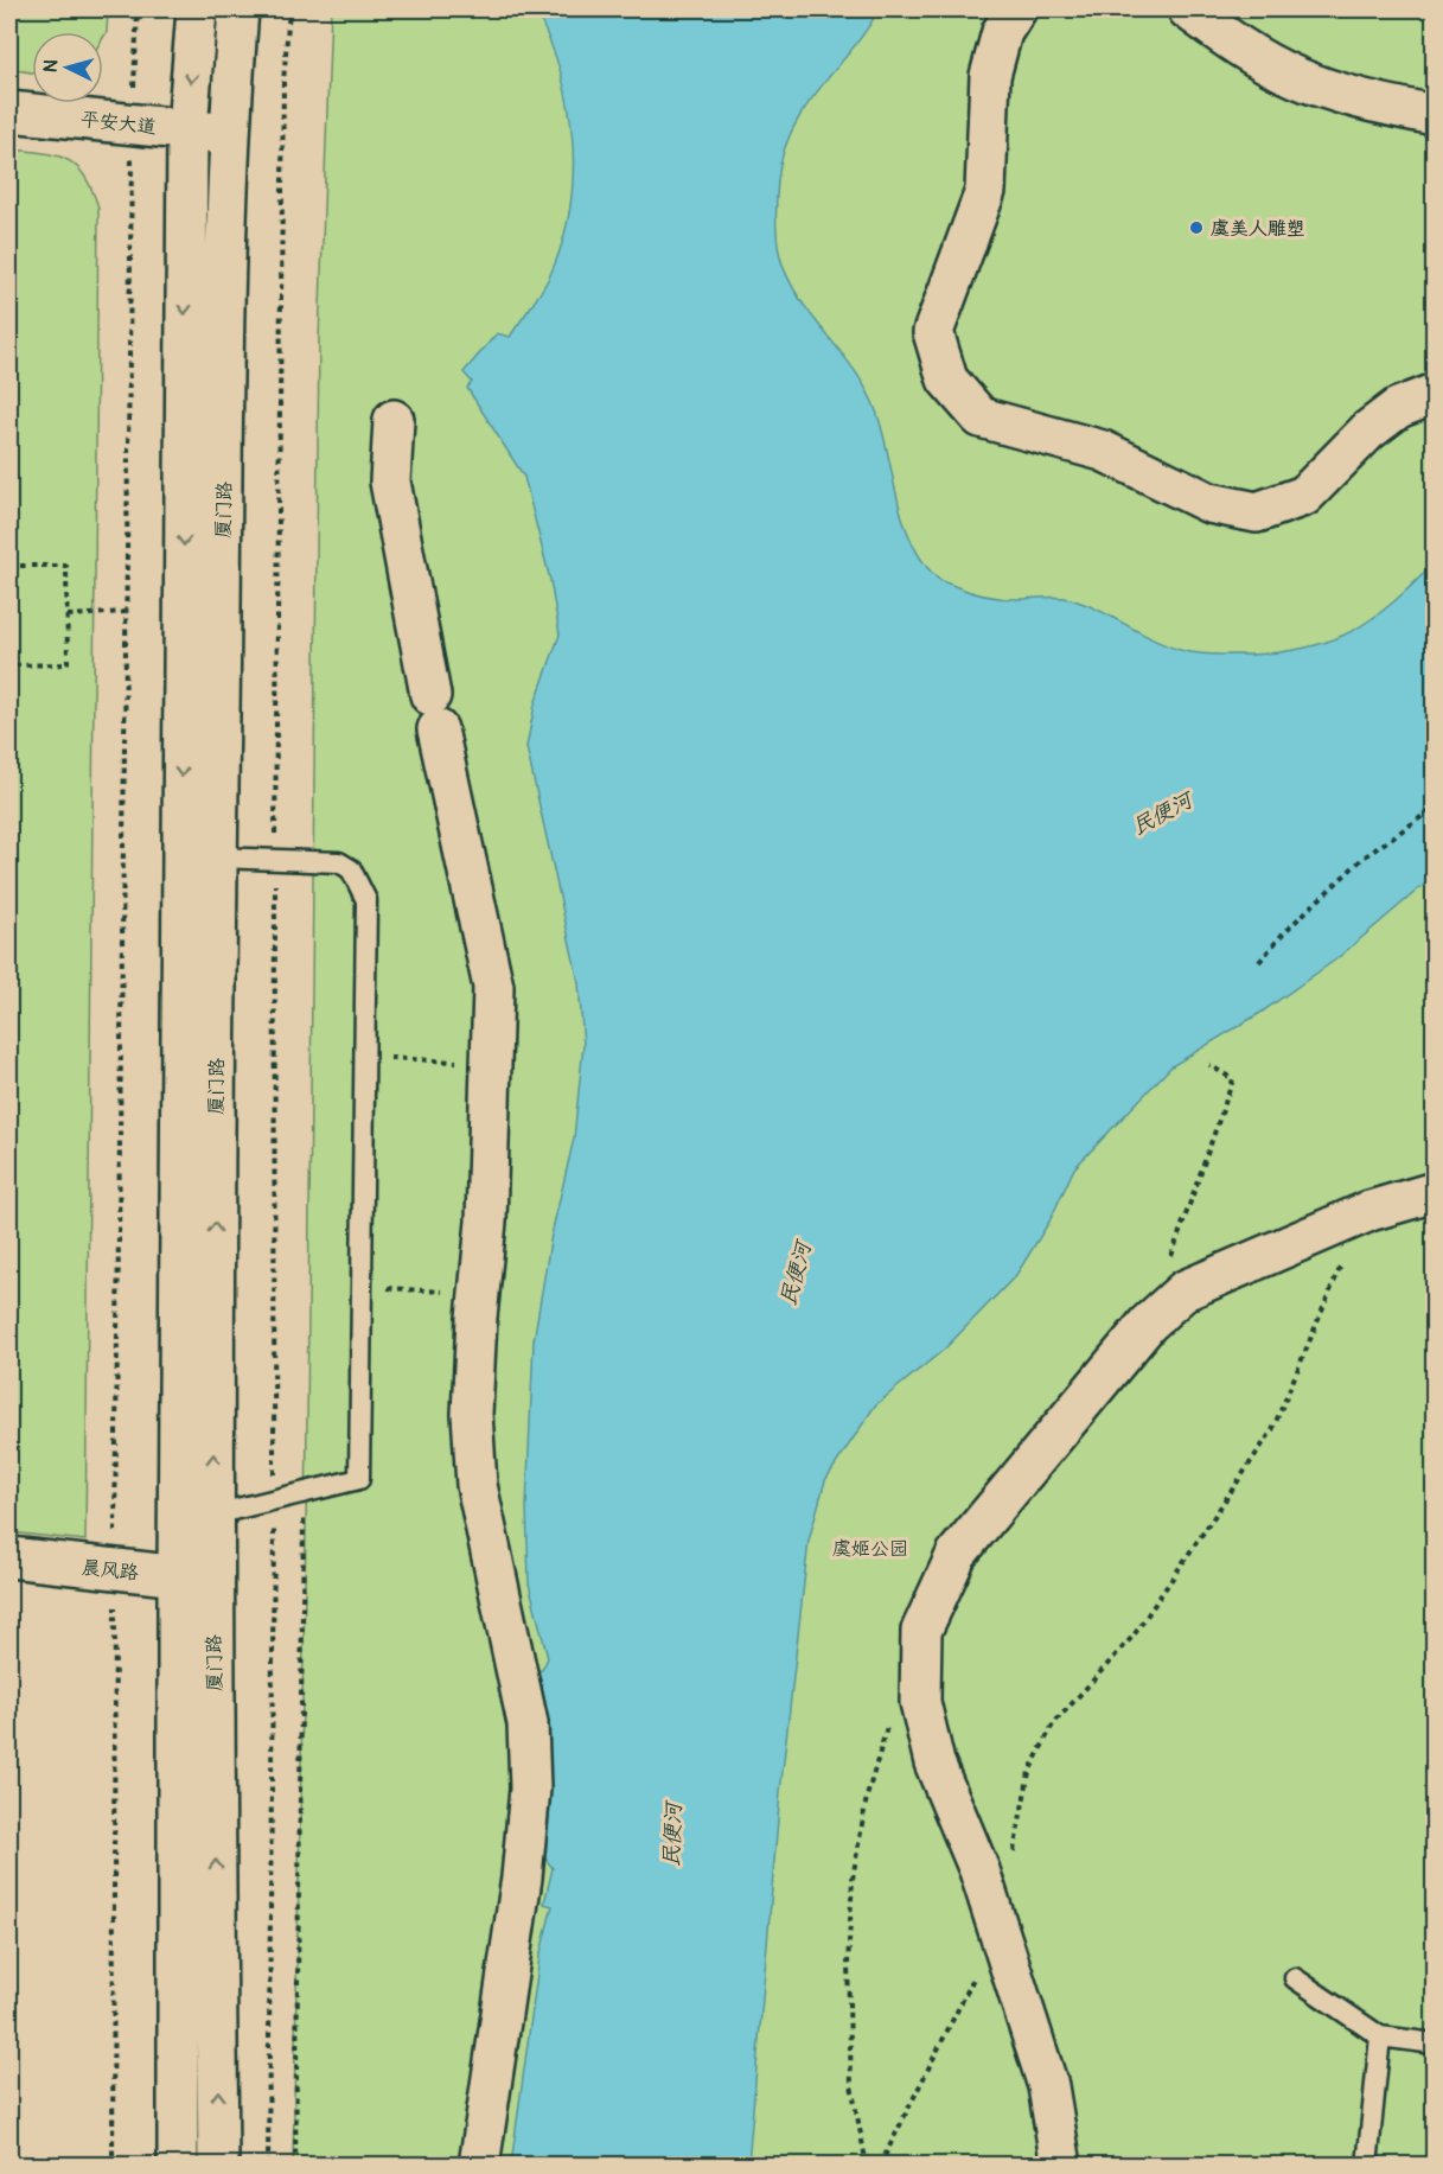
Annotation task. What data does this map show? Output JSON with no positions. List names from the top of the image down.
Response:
{
  "streets": {
    "street": ["平安大道", "厦门路", "晨风路"]
  },
  "crossings": [
    ["平安大道", "厦门路"],
    ["厦门路", "晨风路"]
  ],
  "water": ["民便河"],
  "parks": ["虞姬公园"],
  "places": ["虞美人雕塑"],
  "north": "left"
}
